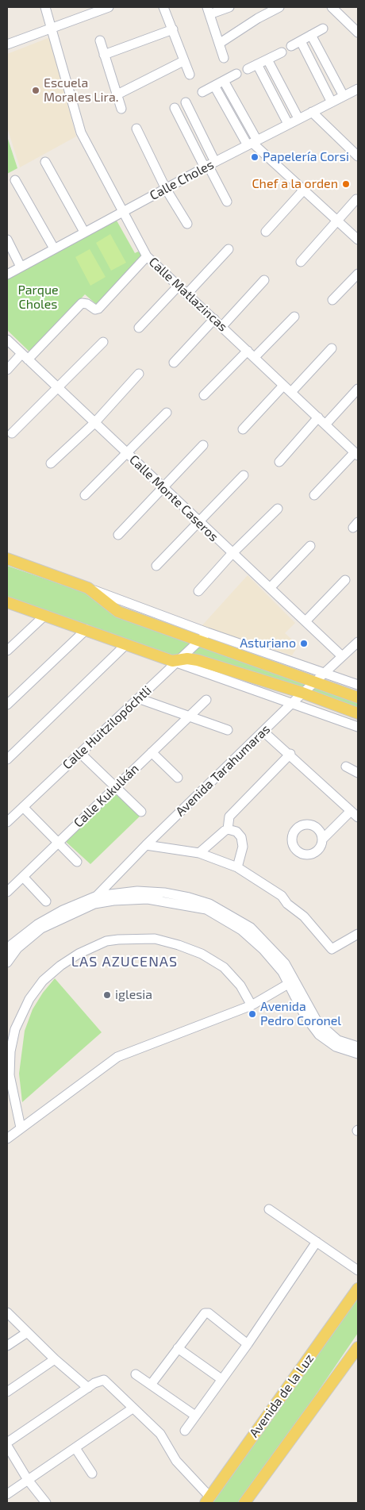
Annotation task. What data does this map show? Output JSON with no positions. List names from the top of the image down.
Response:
{
  "streets": {
    "main road": ["Avenida de la Luz"],
    "street": [
      "Calle Choles",
      "Calle Matlazincas",
      "Calle Monte Caseros",
      "Calle Huitzilopóchtli",
      "Avenida Tarahumaras",
      "Calle Kukulkán"
    ]
  },
  "crossings": [
    ["Calle Choles", "Calle Matlazincas"],
    ["Calle Monte Caseros", "Avenida Tarahumaras"]
  ],
  "districts": ["LAS AZUCENAS"],
  "parks": ["Parque Choles"],
  "places": [
    "Escuela Morales Lira.",
    "Papelería Corsi",
    "Chef a la orden",
    "Asturiano",
    "iglesia",
    "Avenida Pedro Coronel"
  ]
}
